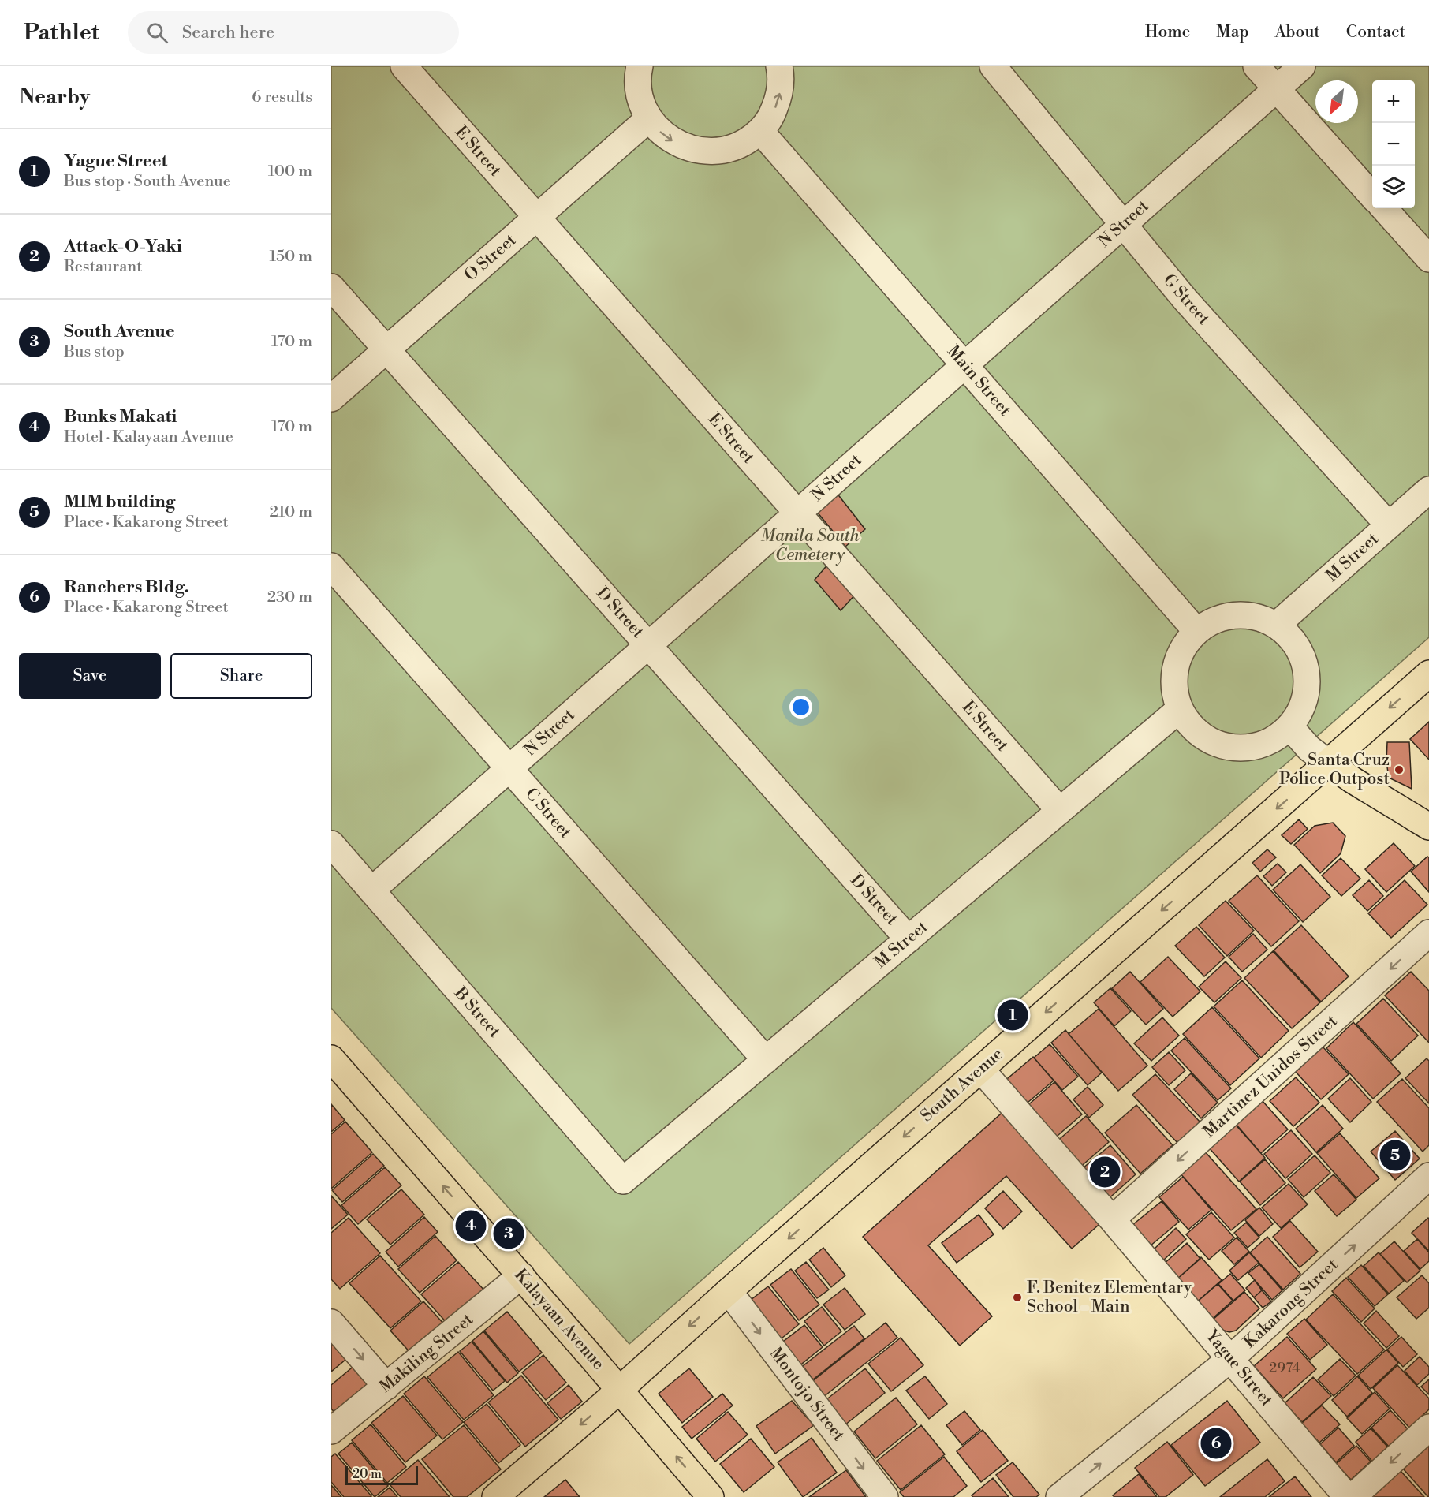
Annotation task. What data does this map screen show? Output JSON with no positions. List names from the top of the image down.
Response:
{
  "streets": {
    "main road": ["South Avenue", "Kalayaan Avenue"],
    "street": [
      "E Street",
      "N Street",
      "O Street",
      "G Street",
      "Main Street",
      "M Street",
      "D Street",
      "C Street",
      "B Street",
      "Martinez Unidos Street",
      "Kakarong Street",
      "Makiling Street",
      "Yague Street",
      "Montojo Street"
    ]
  },
  "crossings": [
    ["E Street", "N Street"],
    ["E Street", "O Street"],
    ["E Street", "M Street"],
    ["N Street", "G Street"],
    ["N Street", "Main Street"],
    ["N Street", "D Street"],
    ["N Street", "C Street"],
    ["N Street", "B Street"],
    ["O Street", "D Street"],
    ["G Street", "M Street"],
    ["Main Street", "M Street"],
    ["M Street", "D Street"],
    ["M Street", "C Street"],
    ["M Street", "B Street"],
    ["Martinez Unidos Street", "Yague Street"],
    ["South Avenue", "Kalayaan Avenue"],
    ["South Avenue", "Yague Street"],
    ["South Avenue", "Montojo Street"],
    ["Kakarong Street", "Yague Street"],
    ["Kalayaan Avenue", "Makiling Street"]
  ],
  "one_way": [
    "Martinez Unidos Street",
    "South Avenue",
    "Kakarong Street",
    "Kalayaan Avenue",
    "Montojo Street"
  ],
  "parks": ["Manila South Cemetery"],
  "places": ["Santa Cruz Police Outpost", "F. Benitez Elementary School - Main"],
  "house_numbers": ["2974"],
  "scale_bar": "20 m",
  "north": "bottom left",
  "page": {
    "header": "Pathlet",
    "search": "Search here",
    "nav": [
      "Home",
      "Map",
      "About",
      "Contact"
    ],
    "heading": ["Nearby", "6 results"],
    "map_buttons": ["+", "−"],
    "list": [
      {
        "mark": "1",
        "name": "Yague Street",
        "note": "Bus stop · South Avenue",
        "value": "100 m"
      },
      {
        "mark": "2",
        "name": "Attack-O-Yaki",
        "note": "Restaurant",
        "value": "150 m"
      },
      {
        "mark": "3",
        "name": "South Avenue",
        "note": "Bus stop",
        "value": "170 m"
      },
      {
        "mark": "4",
        "name": "Bunks Makati",
        "note": "Hotel · Kalayaan Avenue",
        "value": "170 m"
      },
      {
        "mark": "5",
        "name": "MIM building",
        "note": "Place · Kakarong Street",
        "value": "210 m"
      },
      {
        "mark": "6",
        "name": "Ranchers Bldg.",
        "note": "Place · Kakarong Street",
        "value": "230 m"
      }
    ],
    "buttons": ["Save", "Share"],
    "pins": [
      "1",
      "5",
      "2",
      "4",
      "3",
      "6"
    ],
    "scale": "20 m"
  }
}
